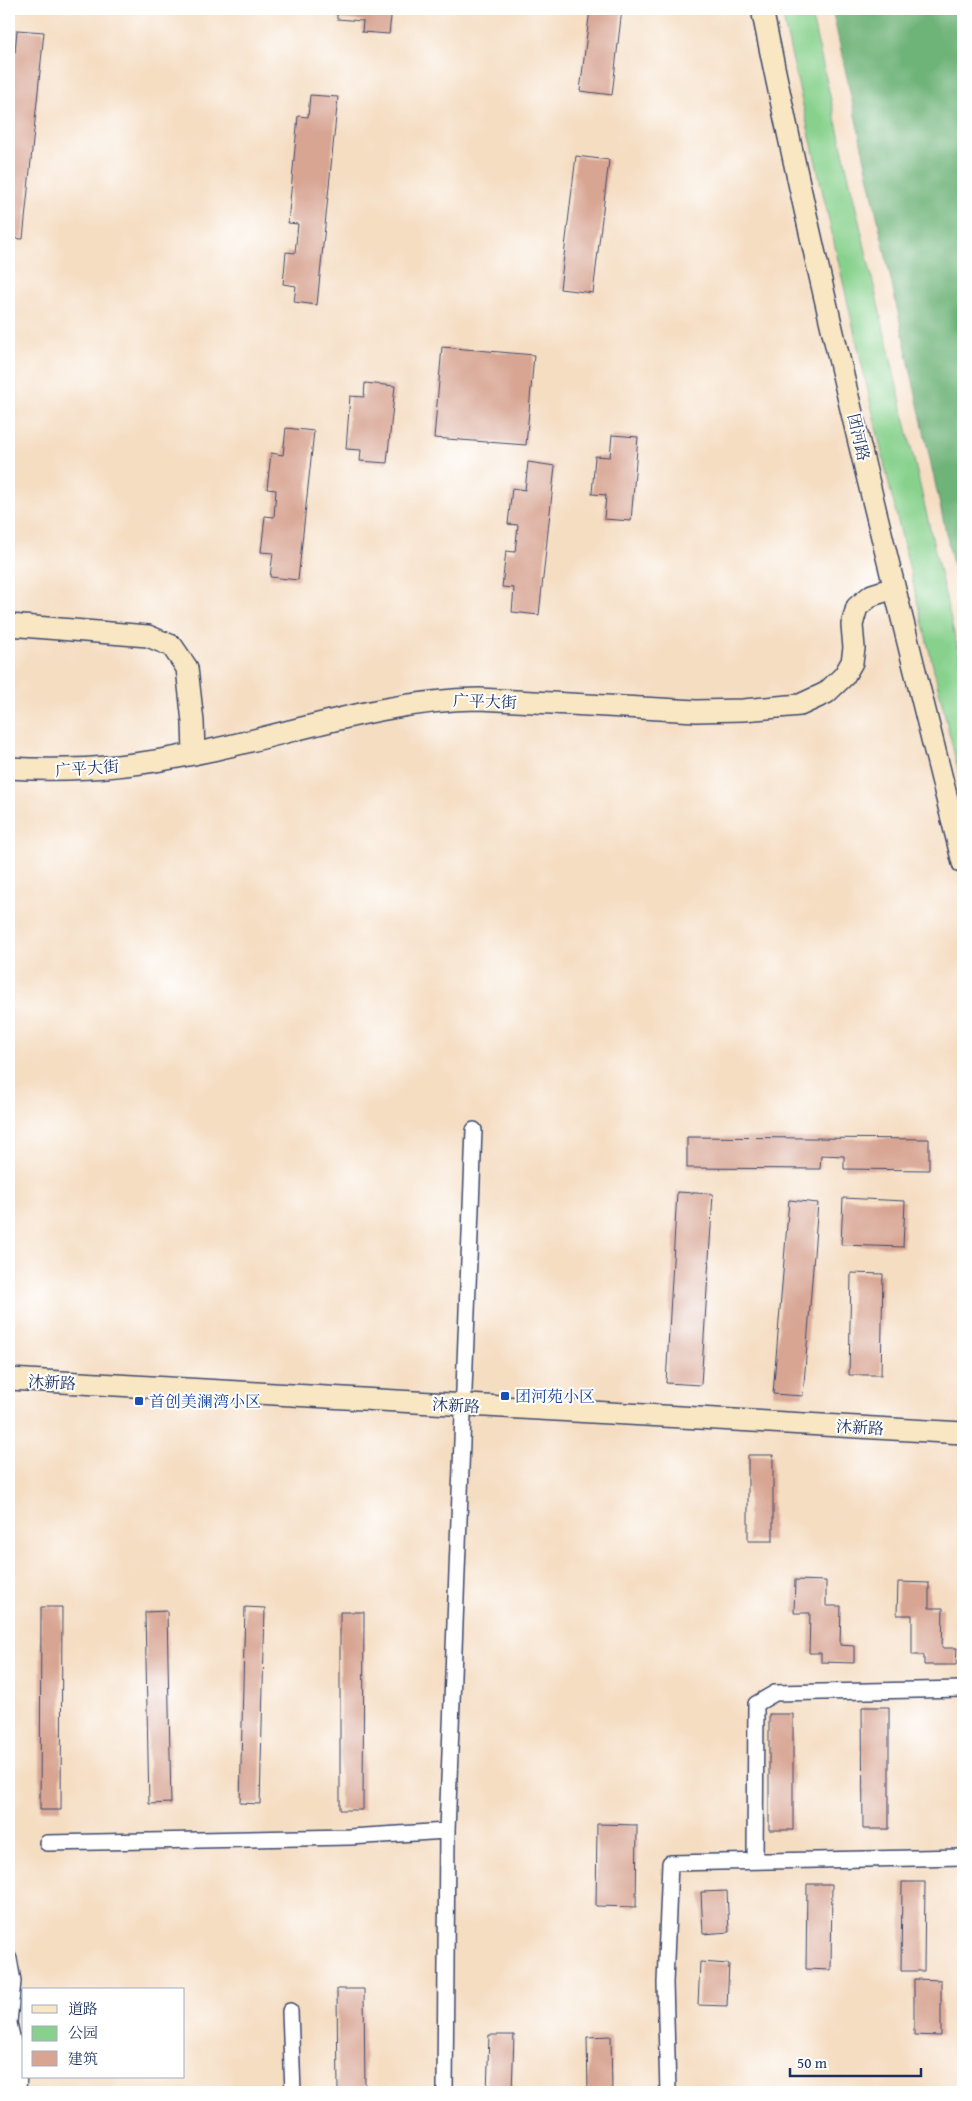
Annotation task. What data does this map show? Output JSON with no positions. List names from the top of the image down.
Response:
{
  "streets": {
    "street": ["团河路", "广平大街", "沐新路"]
  },
  "crossings": [
    ["团河路", "广平大街"]
  ],
  "places": {
    "transit": ["团河苑小区", "首创美澜湾小区"]
  },
  "legend": ["道路", "公园", "建筑"],
  "scale_bar": "50 m"
}
